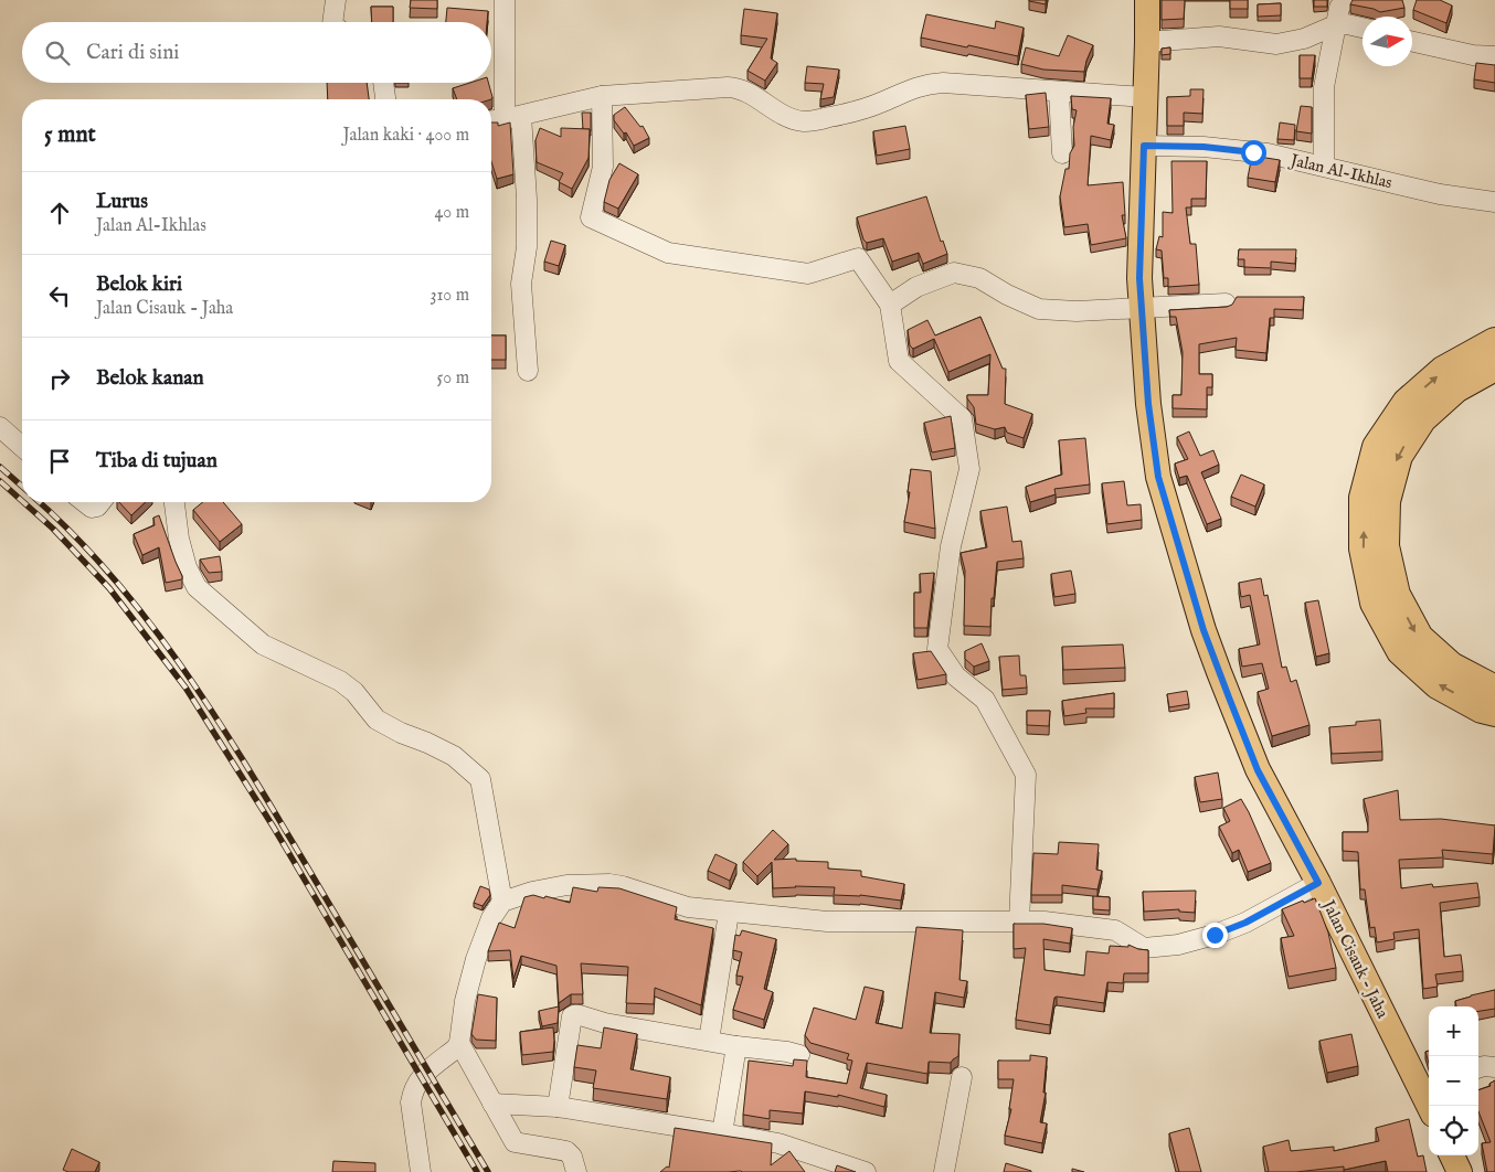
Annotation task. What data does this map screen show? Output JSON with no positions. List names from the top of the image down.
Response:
{
  "streets": {
    "main road": ["Jalan Cisauk - Jaha"],
    "street": ["Jalan Al-Ikhlas"]
  },
  "crossings": [
    ["Jalan Al-Ikhlas", "Jalan Cisauk - Jaha"]
  ],
  "north": "right",
  "page": {
    "search": "Cari di sini",
    "heading": ["5 mnt", "Jalan kaki · 400 m"],
    "list": [
      ["Lurus", "Jalan Al-Ikhlas", "40 m"],
      ["Belok kiri", "Jalan Cisauk - Jaha", "310 m"],
      ["Belok kanan", "50 m"],
      "Tiba di tujuan"
    ],
    "map_buttons": ["+", "−"]
  }
}
